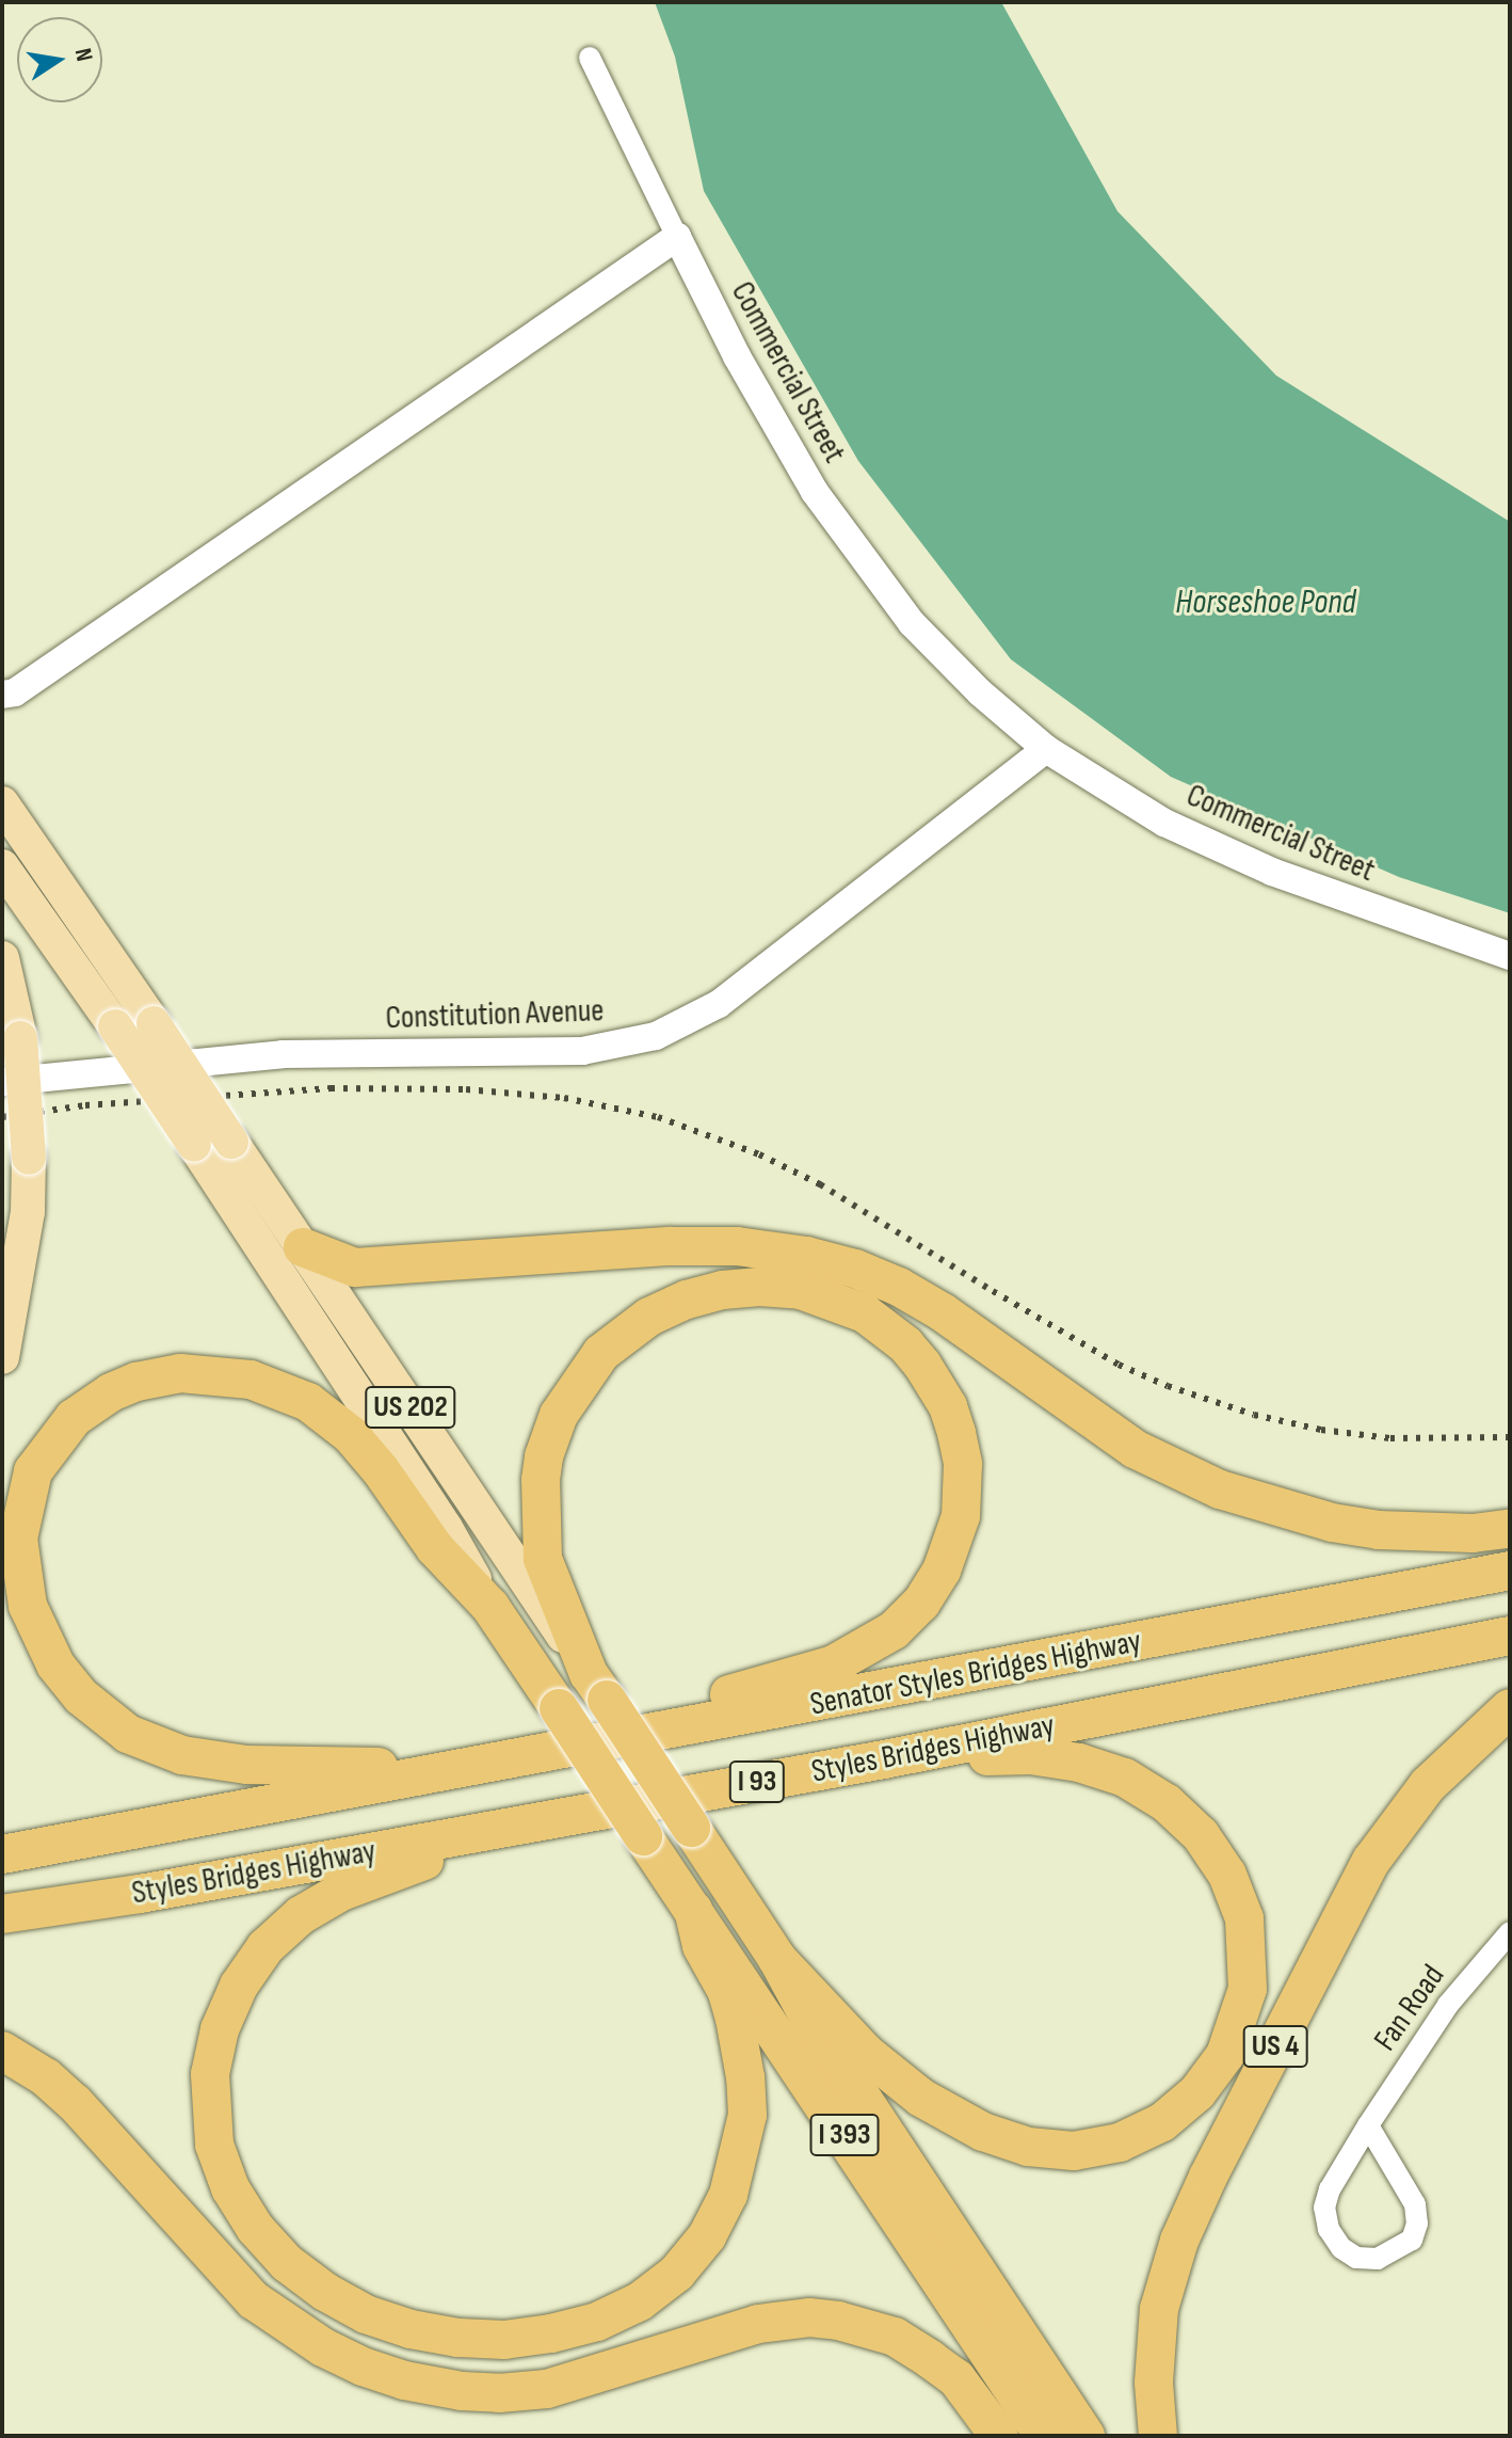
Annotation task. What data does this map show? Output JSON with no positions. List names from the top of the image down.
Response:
{
  "streets": {
    "highway": [
      "Senator Styles Bridges Highway",
      "Styles Bridges Highway",
      "I 93",
      "US 4",
      "I 393"
    ],
    "main road": ["US 202"],
    "street": ["Commercial Street", "Constitution Avenue", "Fan Road"]
  },
  "crossings": [
    ["Commercial Street", "Constitution Avenue"],
    ["US 202", "I 393"],
    ["Senator Styles Bridges Highway", "Styles Bridges Highway"]
  ],
  "water": ["Horseshoe Pond"],
  "north": "right"
}
